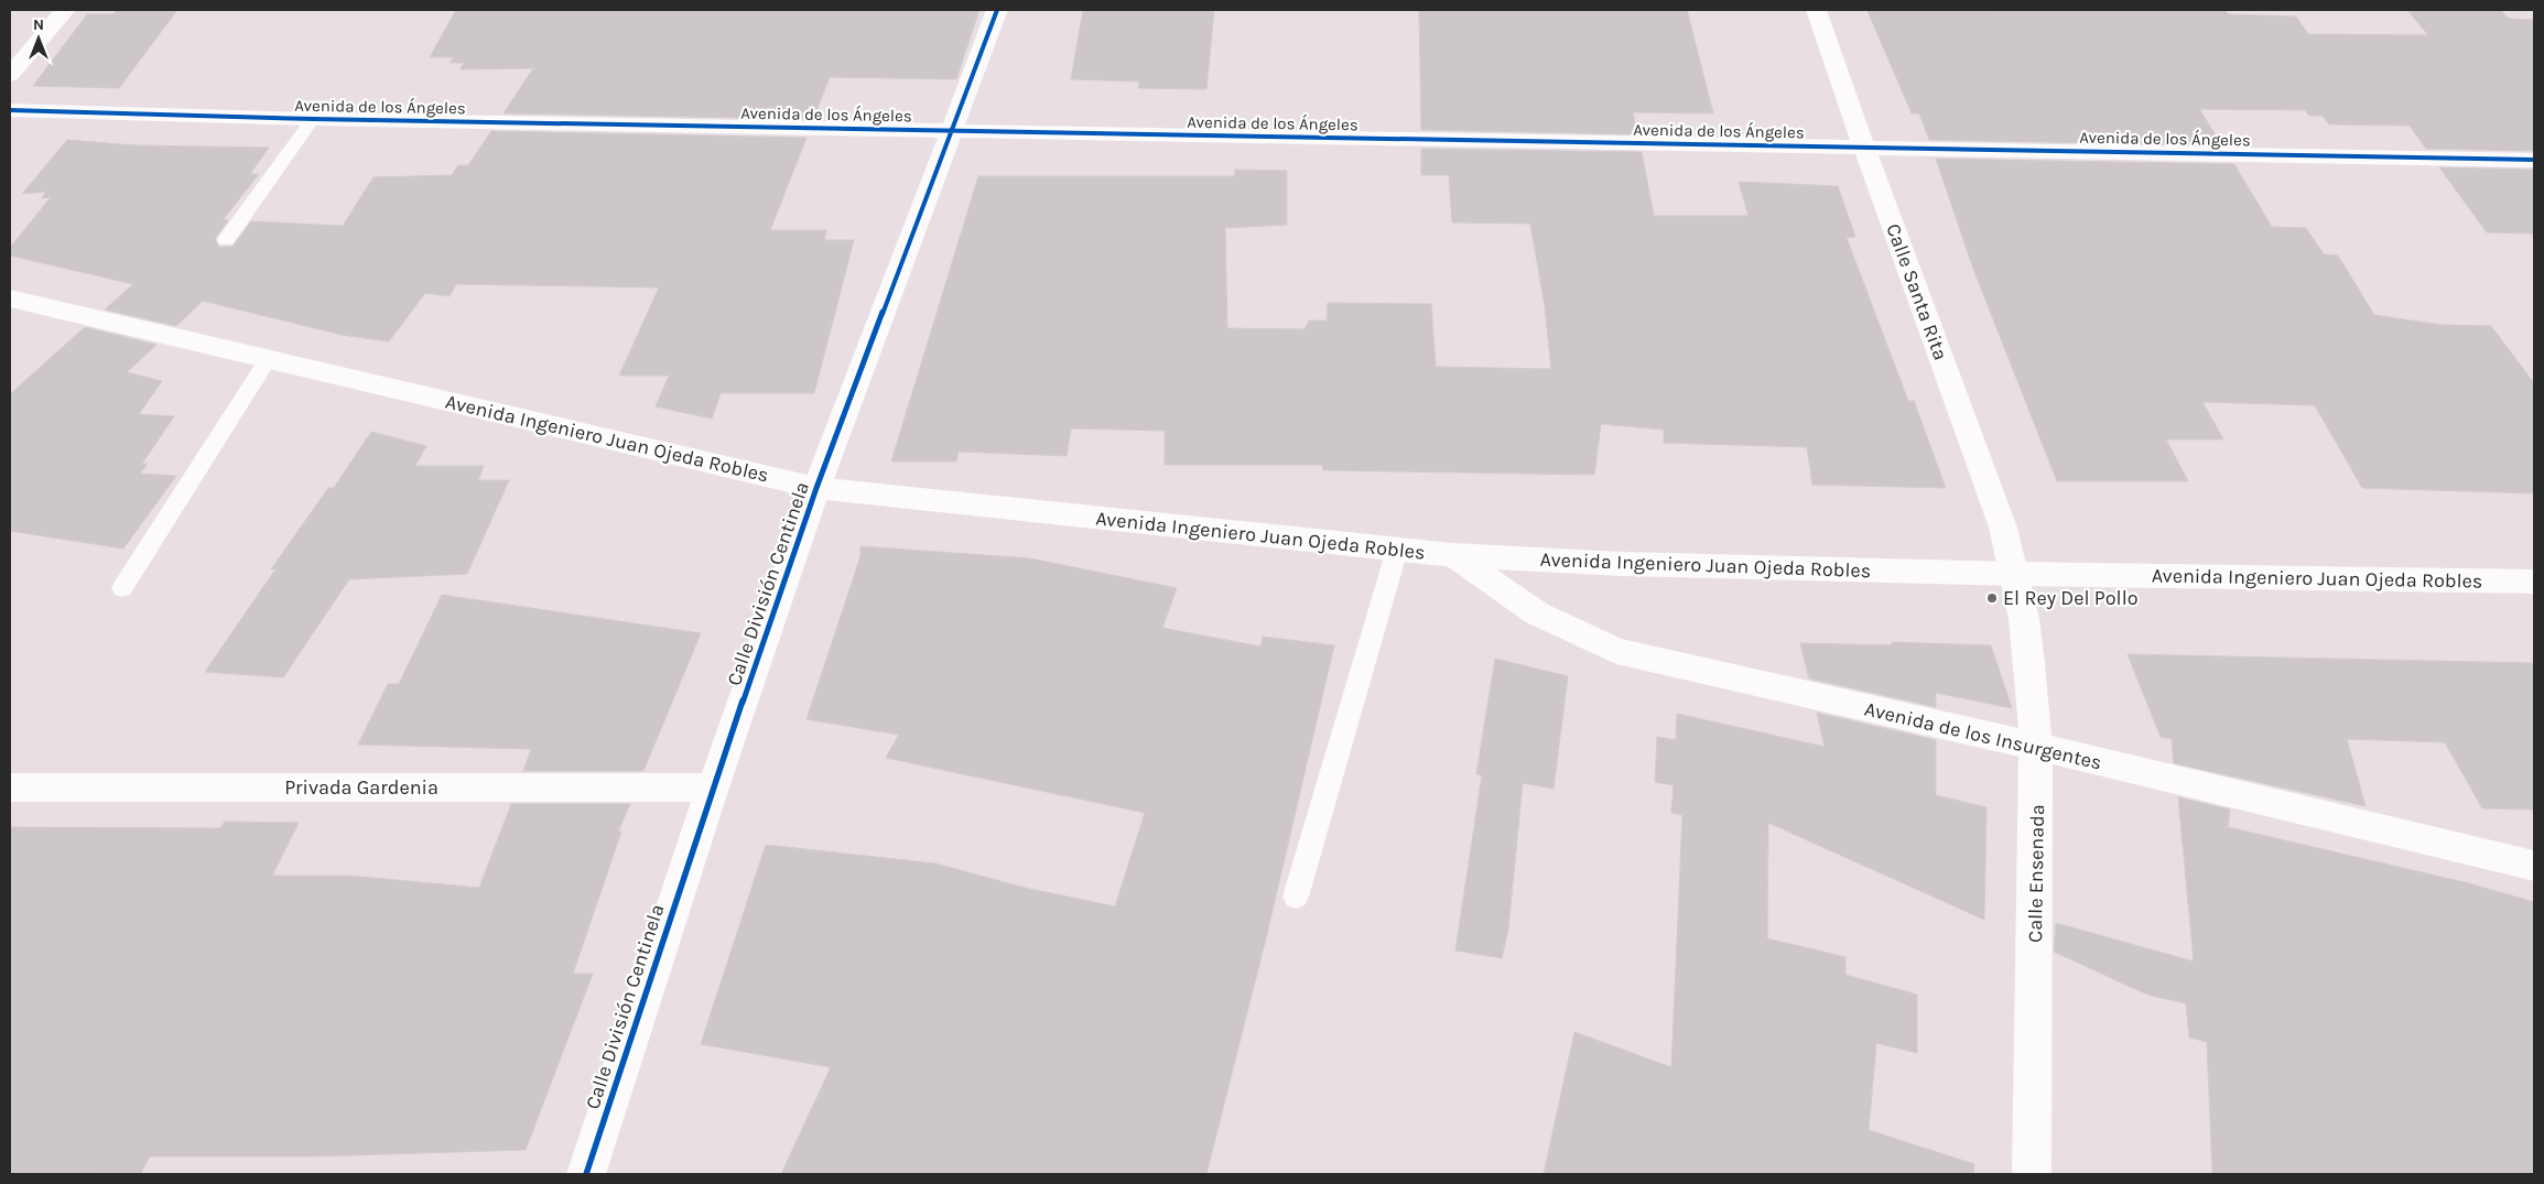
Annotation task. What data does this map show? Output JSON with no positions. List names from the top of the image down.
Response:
{
  "streets": {
    "street": [
      "Avenida de los Ángeles",
      "Calle Santa Rita",
      "Avenida Ingeniero Juan Ojeda Robles",
      "Calle División Centinela",
      "Avenida de los Insurgentes",
      "Privada Gardenia",
      "Calle Ensenada"
    ]
  },
  "crossings": [
    ["Avenida de los Ángeles", "Calle Santa Rita"],
    ["Avenida de los Ángeles", "Calle División Centinela"],
    ["Calle Santa Rita", "Avenida Ingeniero Juan Ojeda Robles"],
    ["Calle Santa Rita", "Calle Ensenada"],
    ["Avenida Ingeniero Juan Ojeda Robles", "Calle División Centinela"],
    ["Avenida Ingeniero Juan Ojeda Robles", "Avenida de los Insurgentes"],
    ["Avenida Ingeniero Juan Ojeda Robles", "Calle Ensenada"],
    ["Calle División Centinela", "Privada Gardenia"],
    ["Avenida de los Insurgentes", "Calle Ensenada"]
  ],
  "places": ["El Rey Del Pollo"],
  "north": "top"
}
